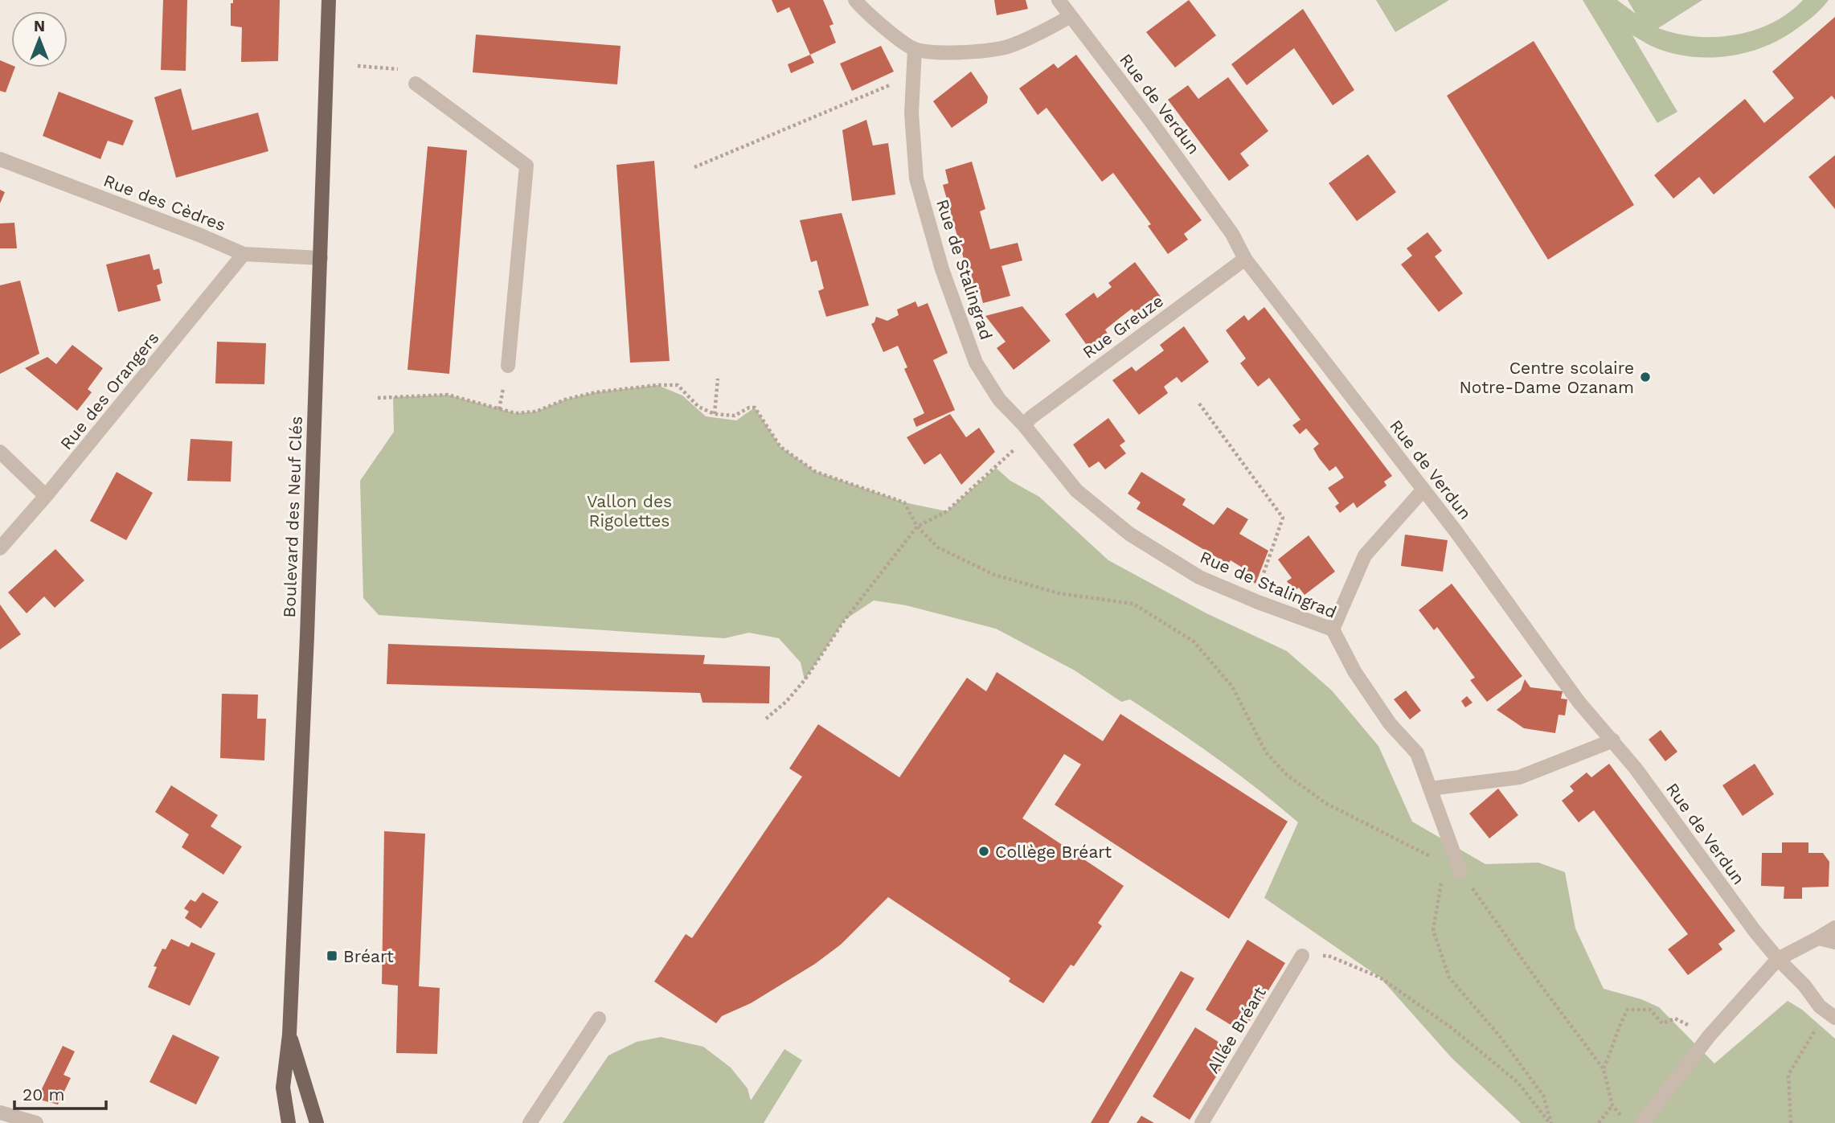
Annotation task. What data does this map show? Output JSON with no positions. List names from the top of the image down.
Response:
{
  "streets": {
    "main road": ["Boulevard des Neuf Clés"],
    "street": [
      "Rue de Verdun",
      "Rue des Cèdres",
      "Rue de Stalingrad",
      "Rue Greuze",
      "Rue des Orangers",
      "Allée Bréart"
    ]
  },
  "crossings": [
    ["Rue de Verdun", "Rue Greuze"],
    ["Rue des Cèdres", "Rue des Orangers"],
    ["Rue des Cèdres", "Boulevard des Neuf Clés"],
    ["Rue de Stalingrad", "Rue Greuze"]
  ],
  "parks": ["Vallon des Rigolettes"],
  "places": {
    "other": ["Centre scolaire Notre-Dame Ozanam", "Collège Bréart"],
    "transit": ["Bréart"]
  },
  "scale_bar": "20 m",
  "north": "top"
}
